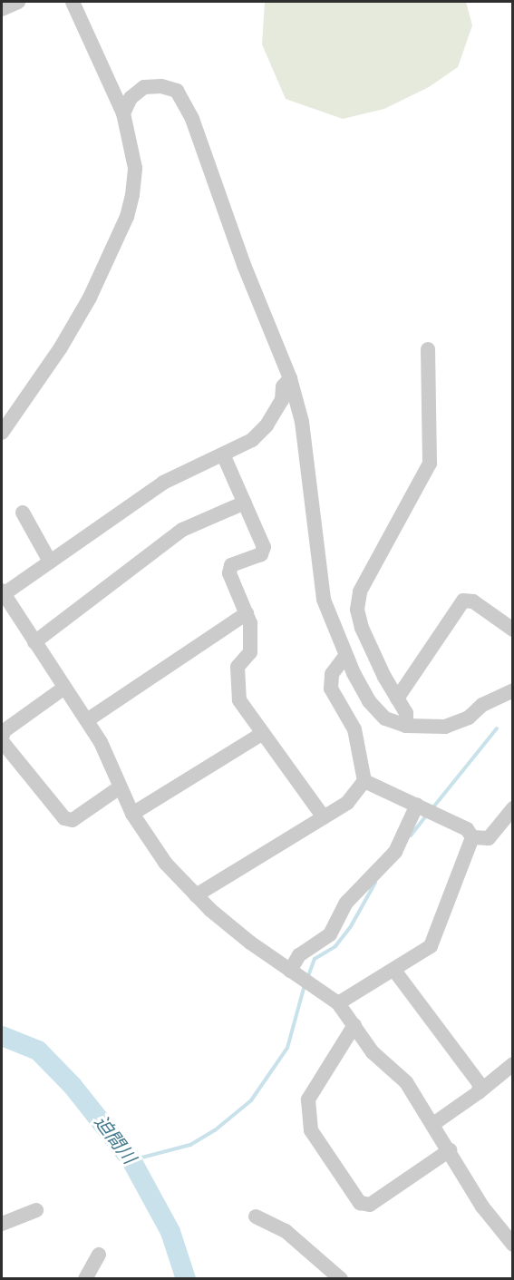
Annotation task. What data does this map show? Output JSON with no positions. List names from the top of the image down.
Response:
{
  "water": ["迫間川"]
}
